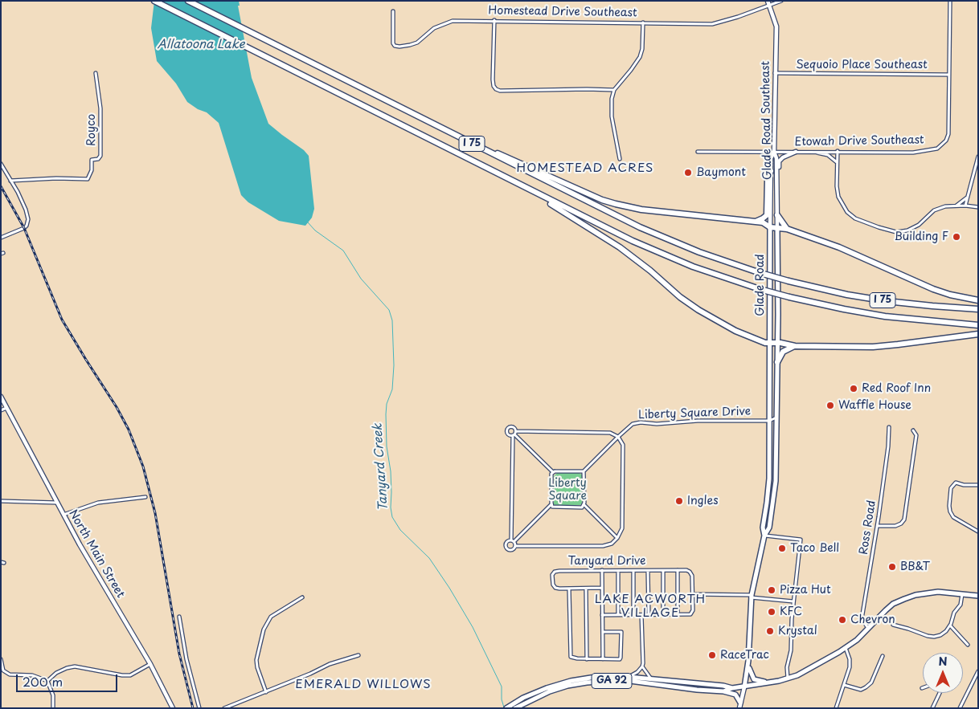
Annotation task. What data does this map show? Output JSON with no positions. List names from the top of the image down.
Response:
{
  "streets": {
    "highway": ["I 75"],
    "main road": ["Glade Road Southeast", "Glade Road", "GA 92"],
    "street": [
      "Homestead Drive Southeast",
      "Sequoio Place Southeast",
      "Royco",
      "Etowah Drive Southeast",
      "Liberty Square Drive",
      "Ross Road",
      "North Main Street",
      "Tanyard Drive"
    ]
  },
  "crossings": [
    ["Homestead Drive Southeast", "Glade Road Southeast"],
    ["Sequoio Place Southeast", "Glade Road Southeast"],
    ["Sequoio Place Southeast", "Etowah Drive Southeast"],
    ["Glade Road Southeast", "Etowah Drive Southeast"],
    ["Glade Road Southeast", "Glade Road"],
    ["Glade Road", "Liberty Square Drive"],
    ["Ross Road", "GA 92"]
  ],
  "districts": ["HOMESTEAD ACRES", "LAKE ACWORTH VILLAGE", "EMERALD WILLOWS"],
  "water": ["Allatoona Lake", "Tanyard Creek"],
  "parks": ["Liberty Square"],
  "places": [
    "Baymont",
    "Building F",
    "Red Roof Inn",
    "Waffle House",
    "Ingles",
    "Taco Bell",
    "BB&T",
    "Pizza Hut",
    "KFC",
    "Chevron",
    "Krystal",
    "RaceTrac"
  ],
  "scale_bar": "200 m",
  "north": "top"
}
